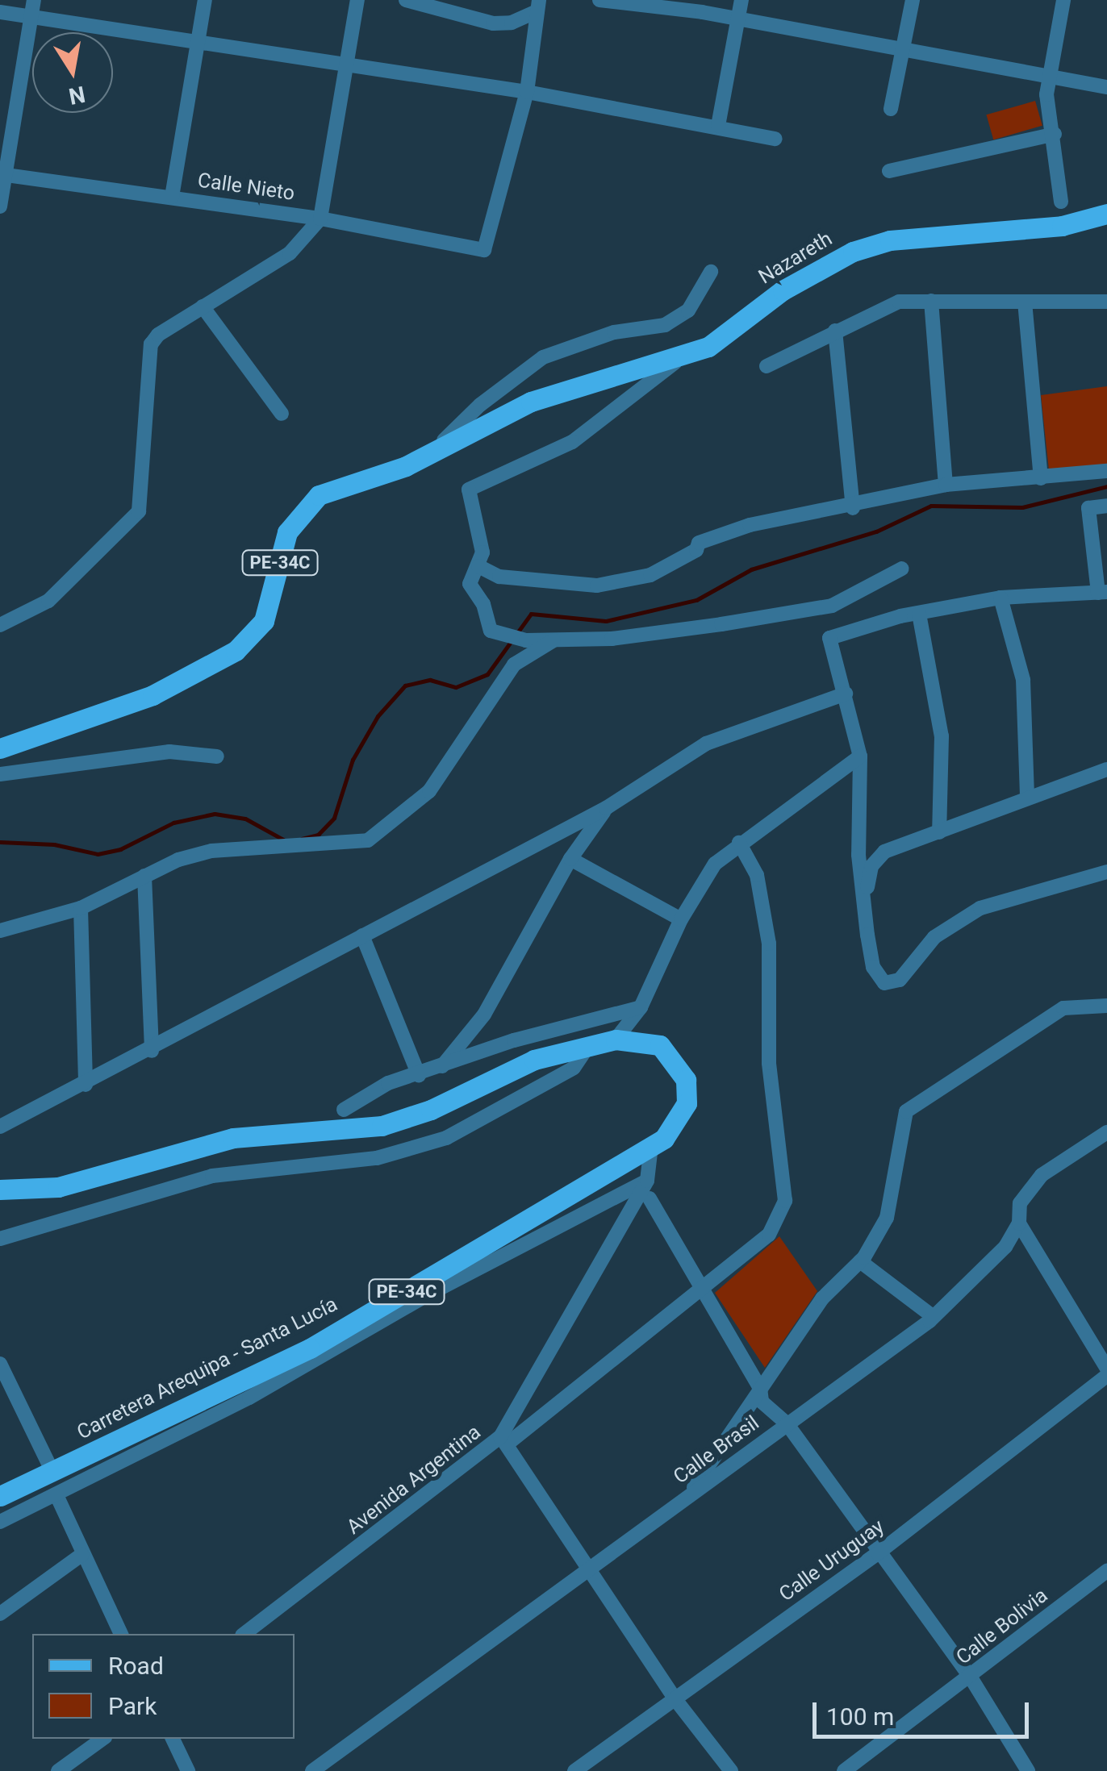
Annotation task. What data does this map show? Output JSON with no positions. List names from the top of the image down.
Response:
{
  "streets": {
    "main road": ["Nazareth", "PE-34C", "Carretera Arequipa - Santa Lucía"],
    "street": [
      "Calle Nieto",
      "Calle Brasil",
      "Avenida Argentina",
      "Calle Uruguay",
      "Calle Bolivia"
    ]
  },
  "crossings": [
    ["Nazareth", "PE-34C"],
    ["Carretera Arequipa - Santa Lucía", "Avenida Argentina"]
  ],
  "legend": ["Road", "Park"],
  "scale_bar": "100 m",
  "north": "bottom"
}
